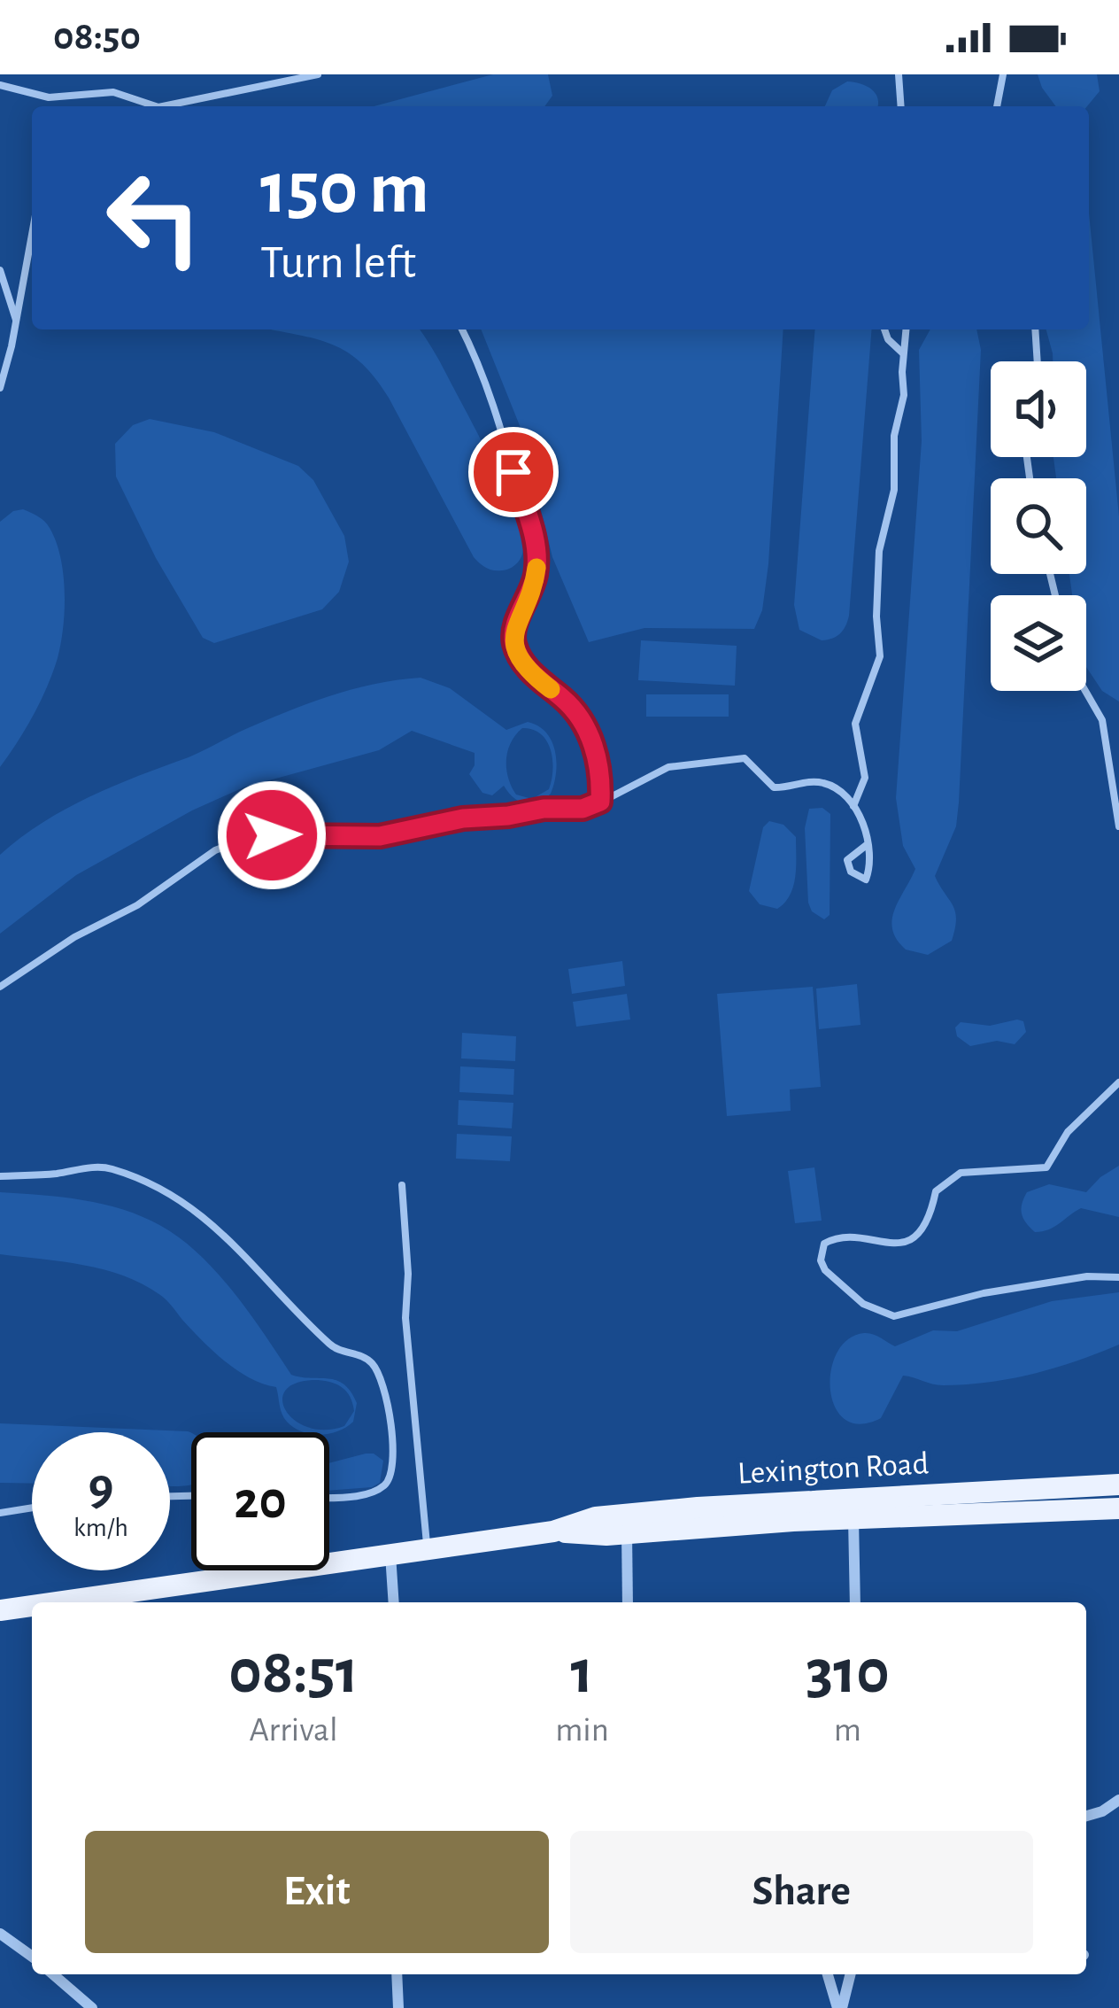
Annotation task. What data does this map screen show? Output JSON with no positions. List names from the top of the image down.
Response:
{
  "streets": {
    "main road": ["Lexington Road"]
  },
  "page": {
    "status": "08:50",
    "turn": ["150 m", "Turn left"],
    "speed": "9 km/h",
    "limit": "20",
    "eta": [
      "08:51",
      "Arrival",
      "1",
      "min",
      "310",
      "m"
    ],
    "buttons": ["Exit", "Share"]
  }
}
